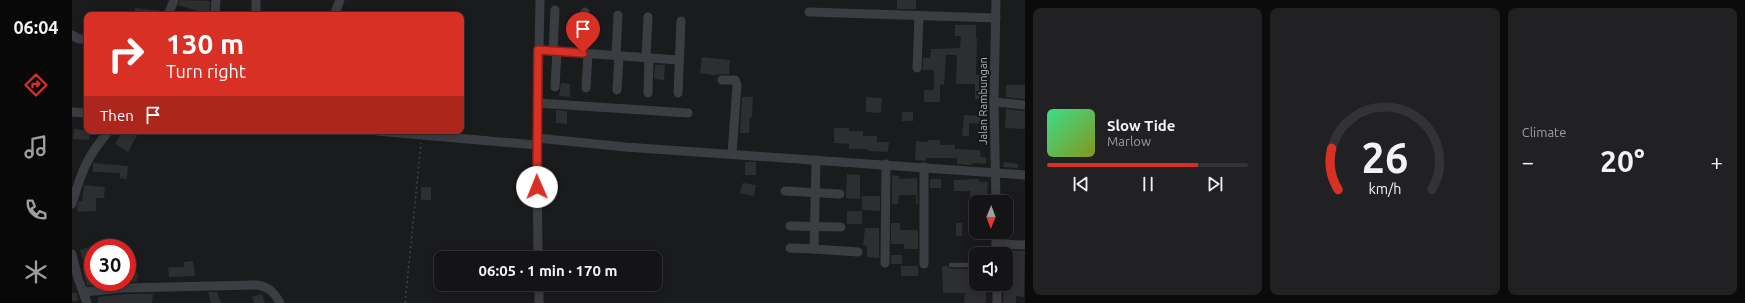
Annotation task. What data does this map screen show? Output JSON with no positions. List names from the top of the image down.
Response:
{
  "streets": {
    "street": ["Jalan Rambungan"]
  },
  "north": "bottom",
  "page": {
    "tabs": "06:04",
    "tile": "Climate",
    "turn": ["130 m", "Turn right"],
    "then": "Then",
    "song": ["Slow Tide", "Marlow"],
    "heat": ["−", "20°", "+"],
    "limit": "30",
    "trip": "06:05 · 1 min · 170 m",
    "gauge": ["26", "km/h"]
  }
}
